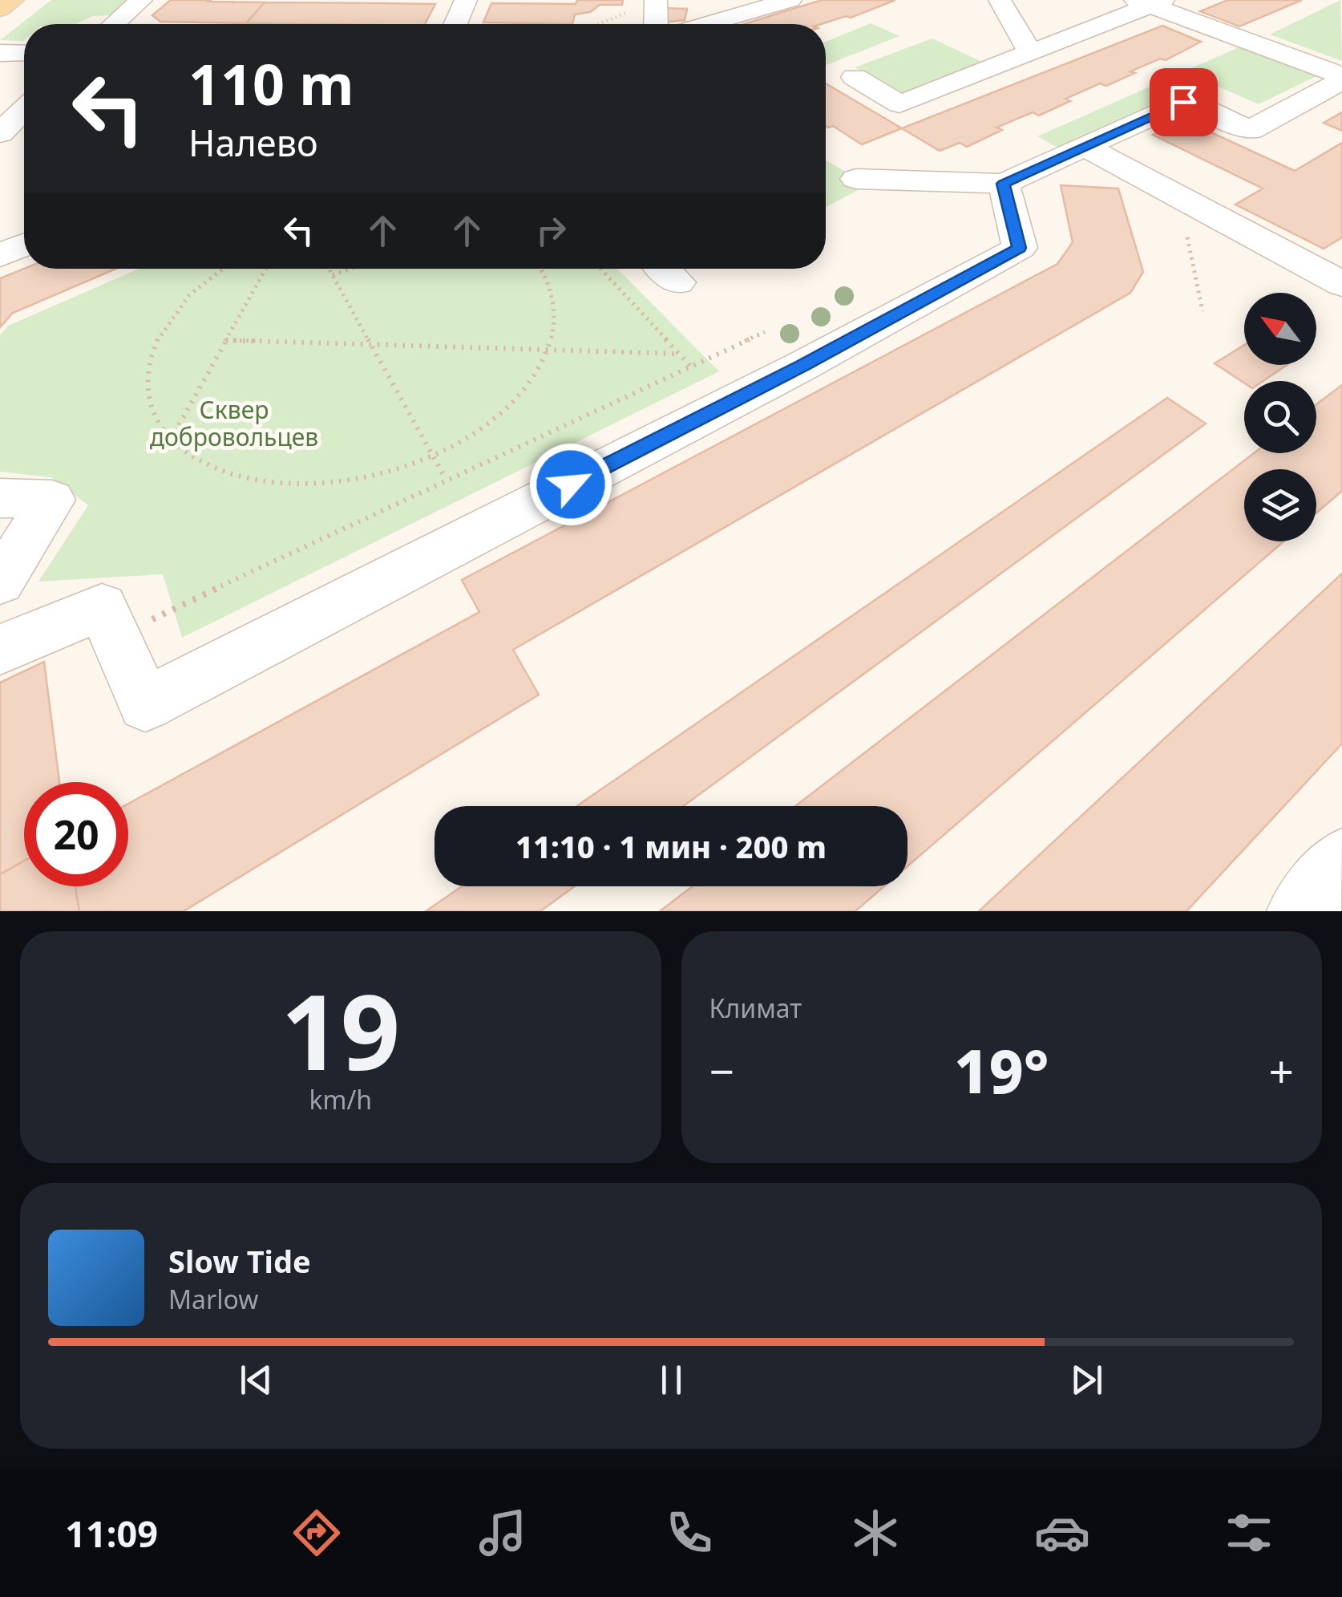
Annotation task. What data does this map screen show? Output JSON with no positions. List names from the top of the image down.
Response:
{
  "parks": ["Сквер добровольцев"],
  "north": "top left",
  "page": {
    "turn": ["110 m", "Налево"],
    "limit": "20",
    "trip": "11:10 · 1 мин · 200 m",
    "tile": [
      ["19", "km/h"],
      "Климат"
    ],
    "heat": ["−", "19°", "+"],
    "song": ["Slow Tide", "Marlow"],
    "tabs": "11:09"
  }
}
